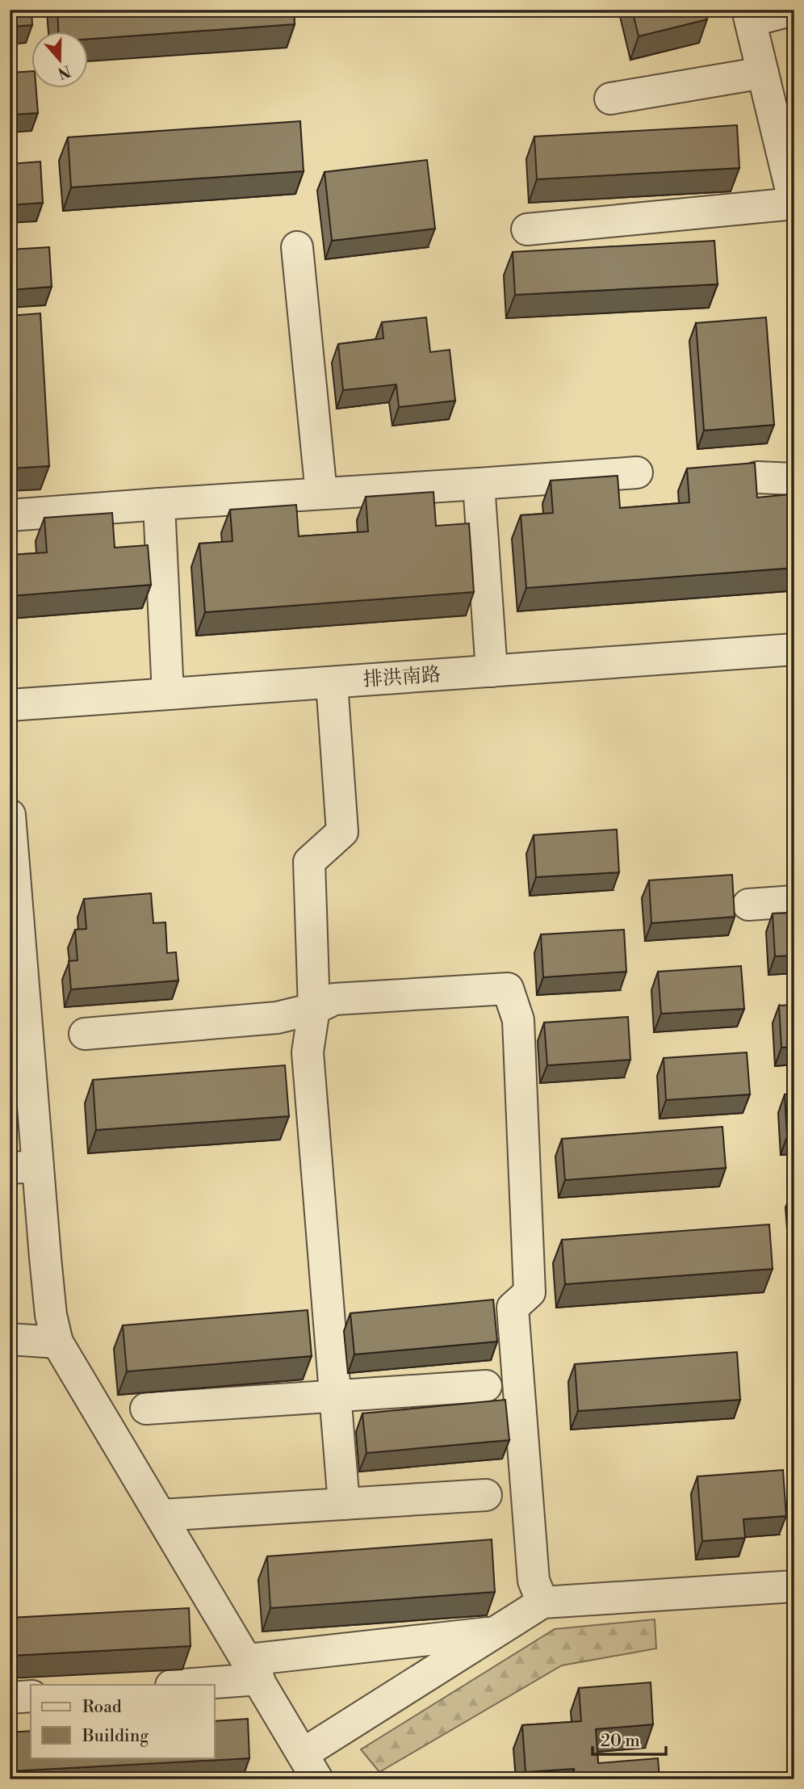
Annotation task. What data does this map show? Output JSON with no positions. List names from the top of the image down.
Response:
{
  "streets": {
    "street": ["排洪南路"]
  },
  "legend": ["Road", "Building"],
  "scale_bar": "20 m",
  "north": "bottom"
}
